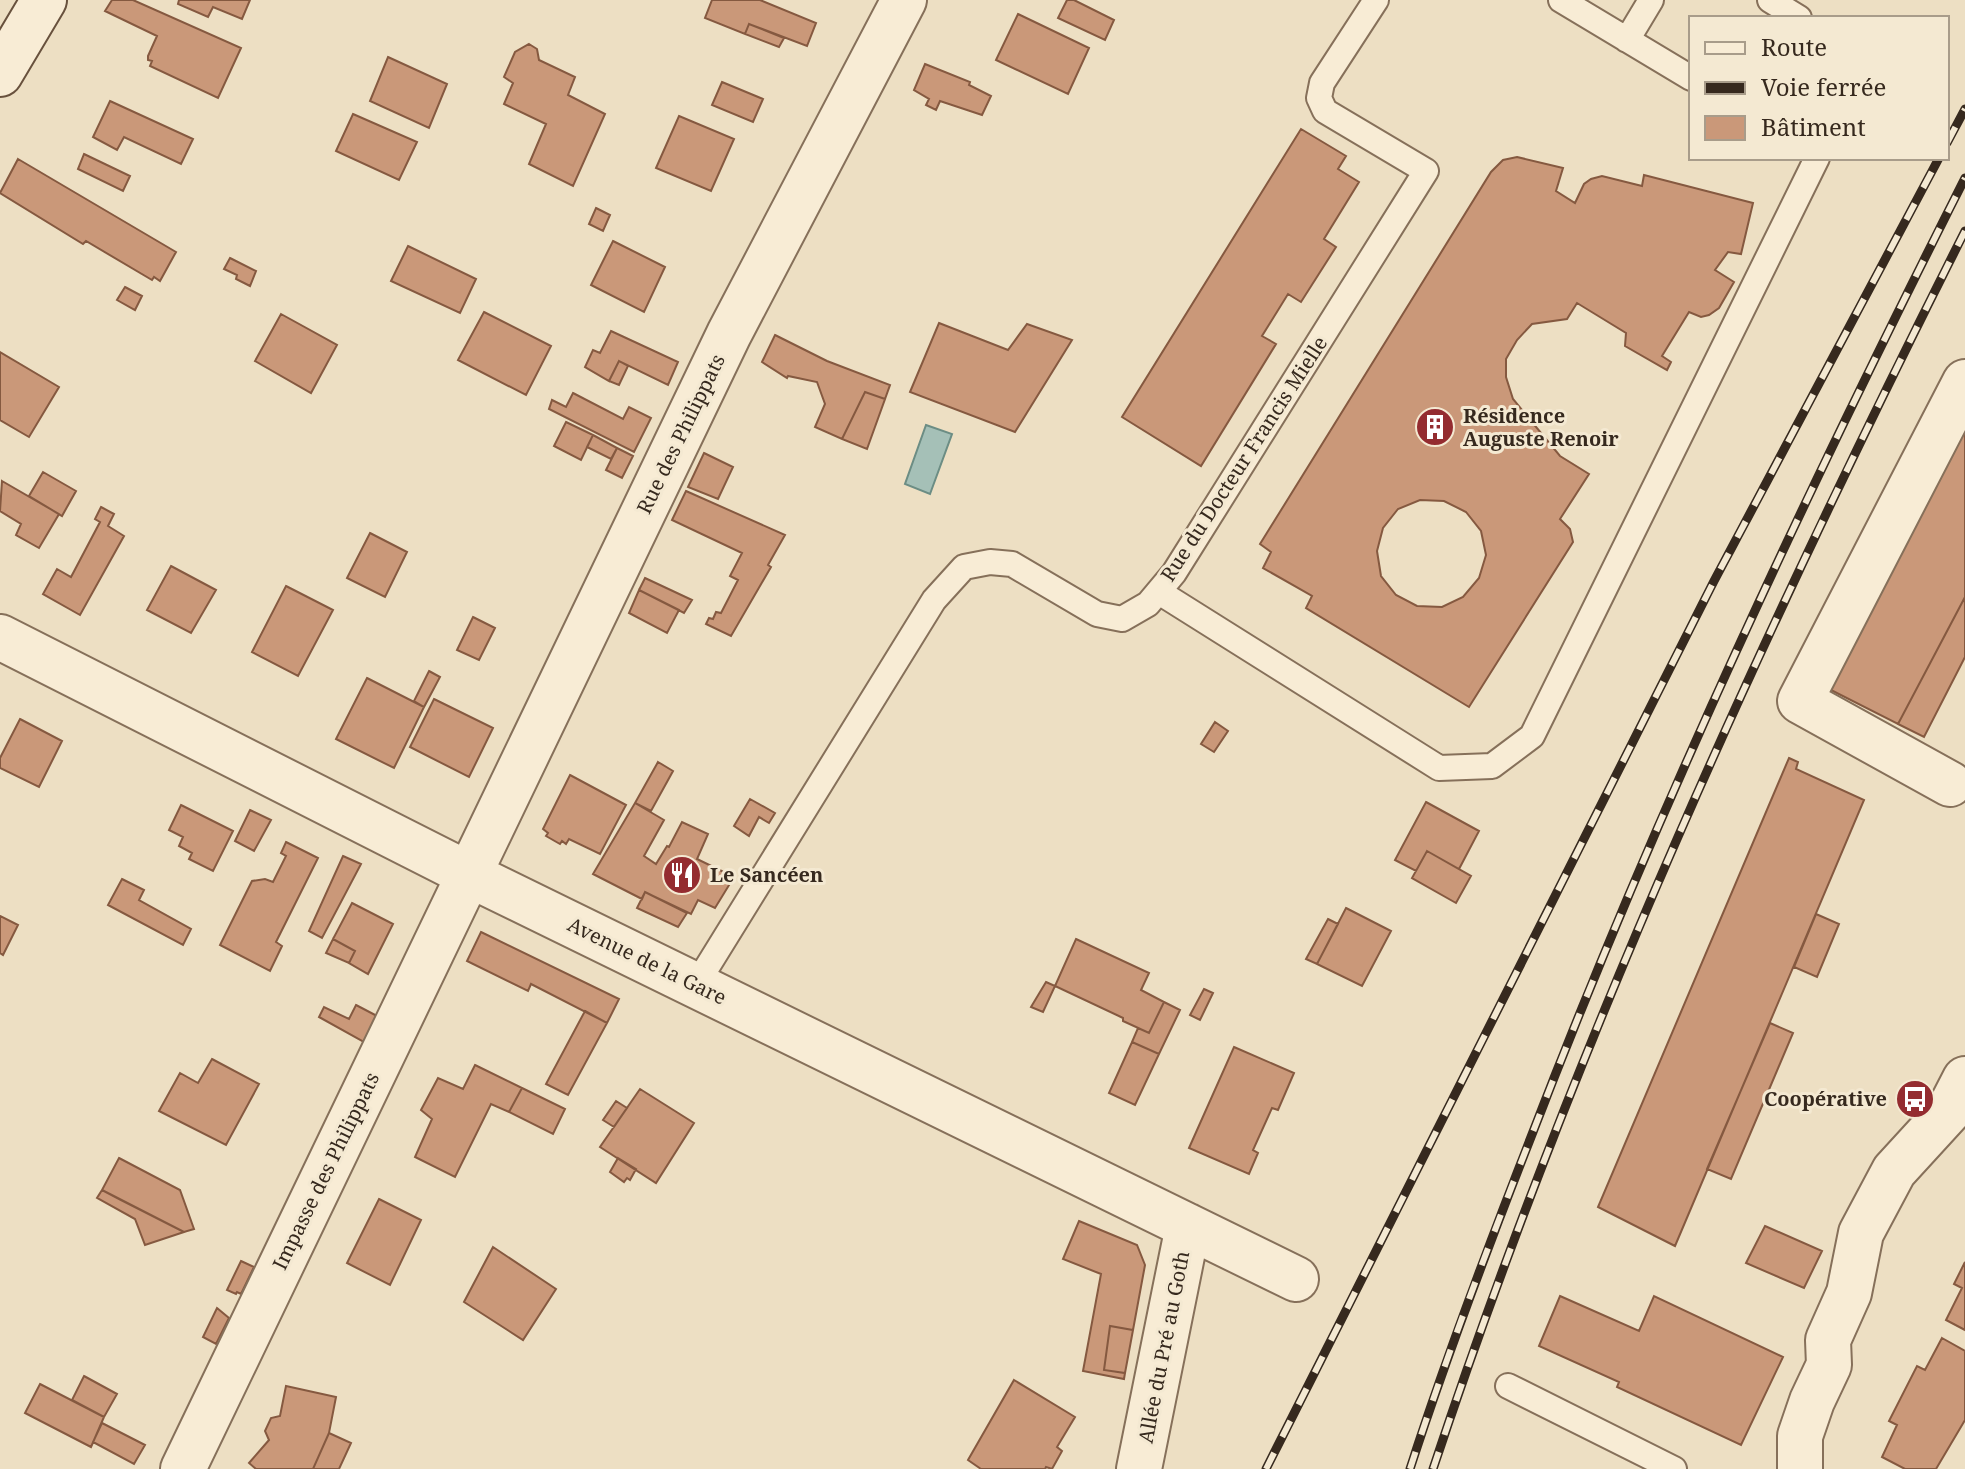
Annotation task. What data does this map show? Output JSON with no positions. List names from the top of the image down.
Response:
{
  "streets": {
    "street": [
      "Rue des Philippats",
      "Avenue de la Gare",
      "Impasse des Philippats",
      "Allée du Pré au Goth"
    ],
    "lane": ["Rue du Docteur Francis Mielle"]
  },
  "crossings": [
    ["Rue des Philippats", "Avenue de la Gare"],
    ["Rue des Philippats", "Impasse des Philippats"],
    ["Rue du Docteur Francis Mielle", "Avenue de la Gare"],
    ["Avenue de la Gare", "Impasse des Philippats"],
    ["Avenue de la Gare", "Allée du Pré au Goth"]
  ],
  "places": {
    "building": ["Résidence Auguste Renoir"],
    "restaurant": ["Le Sancéen"],
    "bus stop": ["Coopérative"]
  },
  "legend": ["Route", "Voie ferrée", "Bâtiment"]
}
